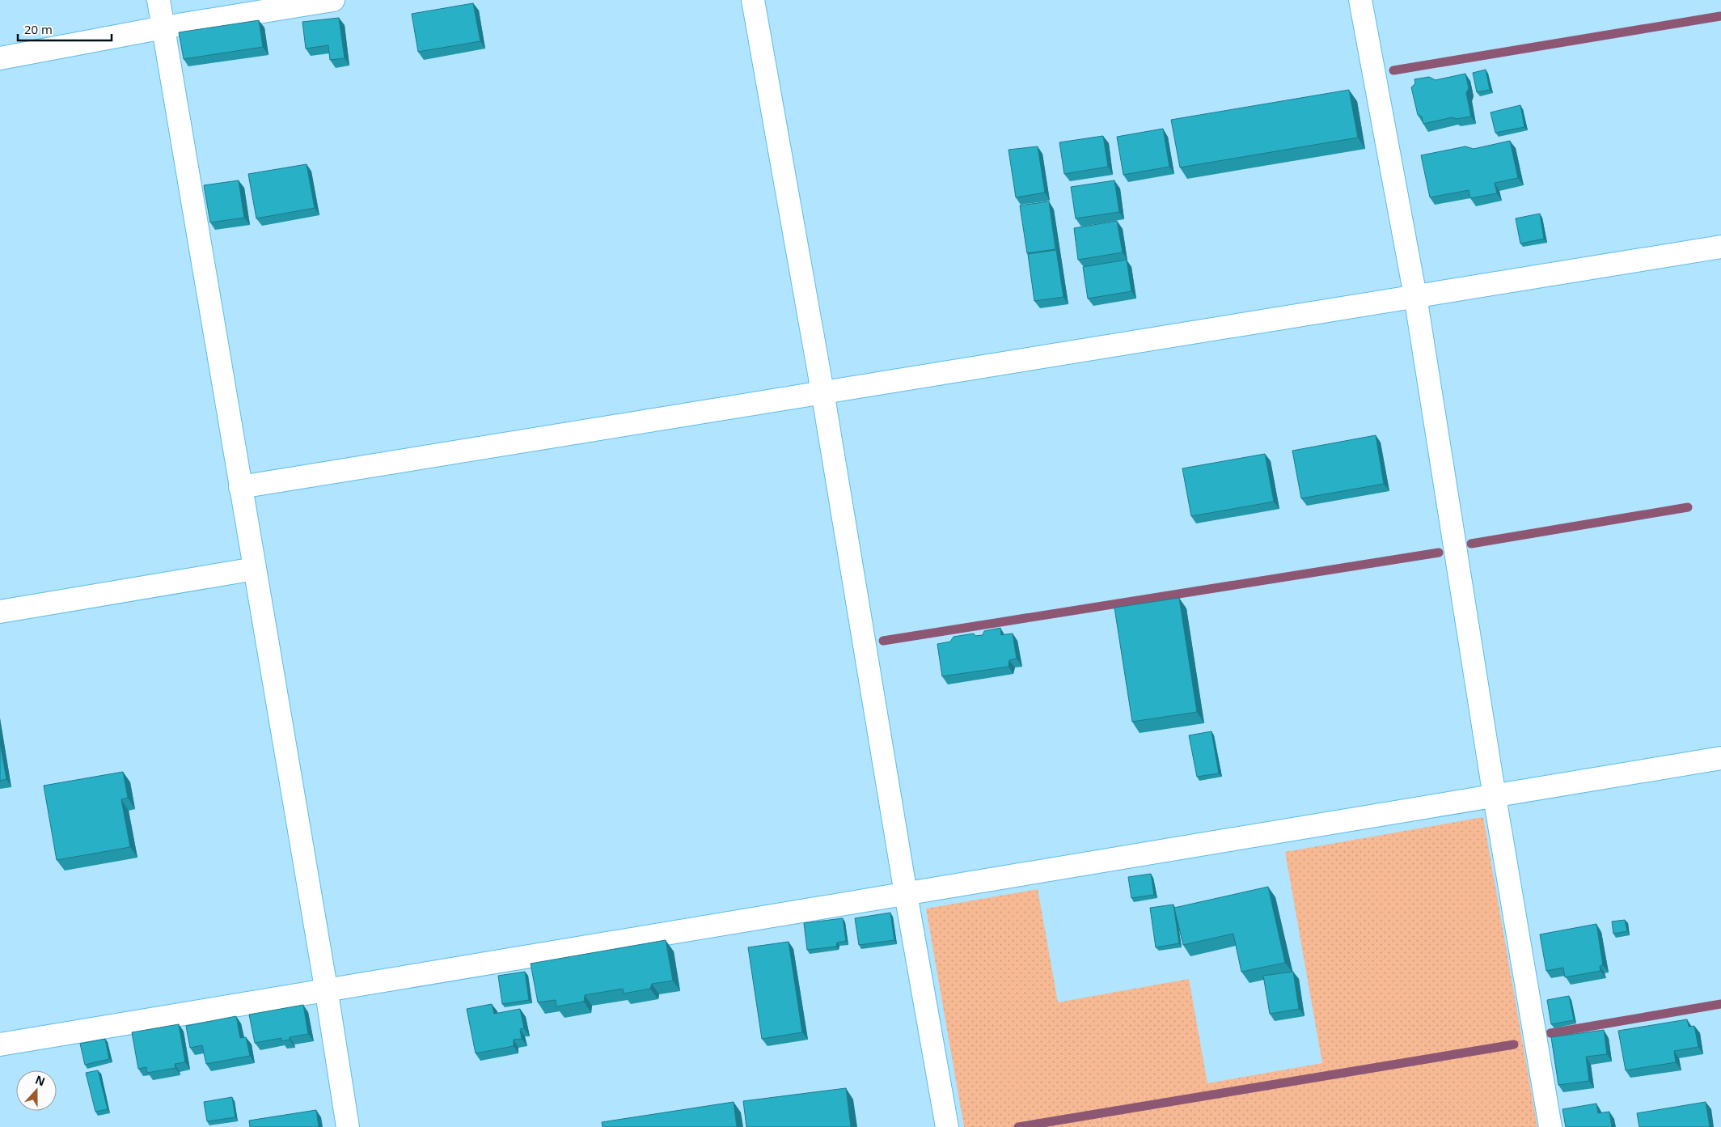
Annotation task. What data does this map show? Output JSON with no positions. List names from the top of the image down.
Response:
{
  "scale_bar": "20 m",
  "north": "top"
}
